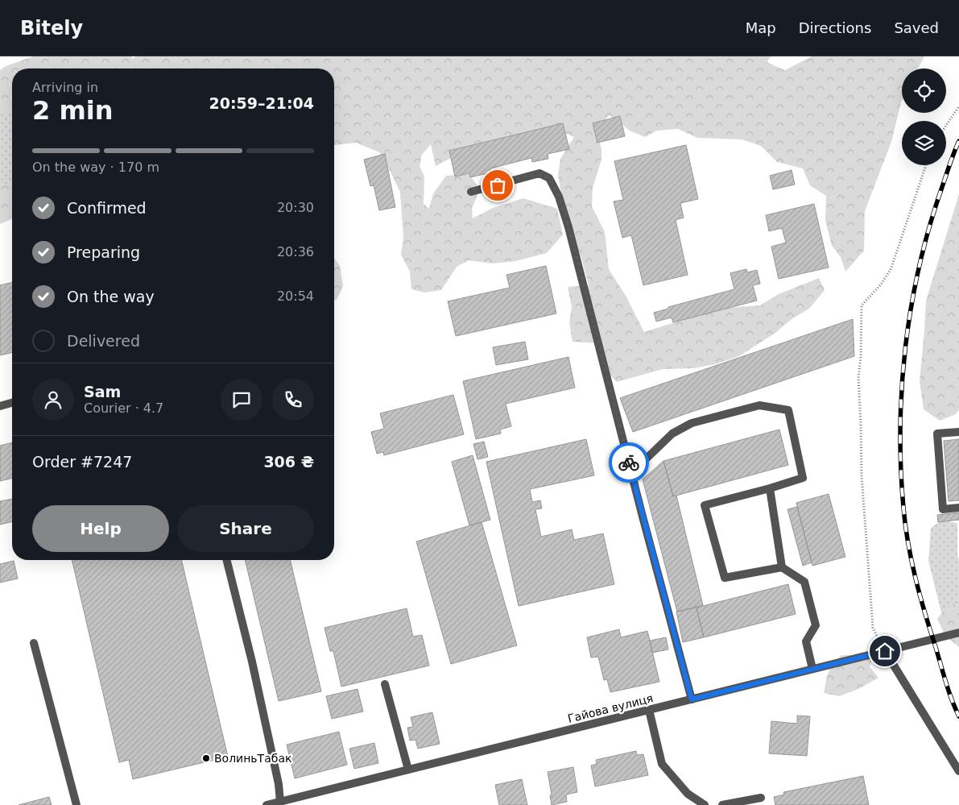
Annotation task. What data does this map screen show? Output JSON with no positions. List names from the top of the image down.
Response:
{
  "streets": {
    "street": ["Гайова вулиця"]
  },
  "places": ["ВолиньТабак"],
  "page": {
    "header": "Bitely",
    "nav": ["Map", "Directions", "Saved"],
    "heading": ["2 min", "Arriving in", "20:59–21:04"],
    "panel": [
      "Sam",
      "Courier · 4.7",
      "Order #7247",
      "306 ₴"
    ],
    "bar": "On the way · 170 m",
    "list": [
      ["Confirmed", "20:30"],
      ["Preparing", "20:36"],
      ["On the way", "20:54"],
      "Delivered"
    ],
    "buttons": ["Help", "Share"]
  }
}
